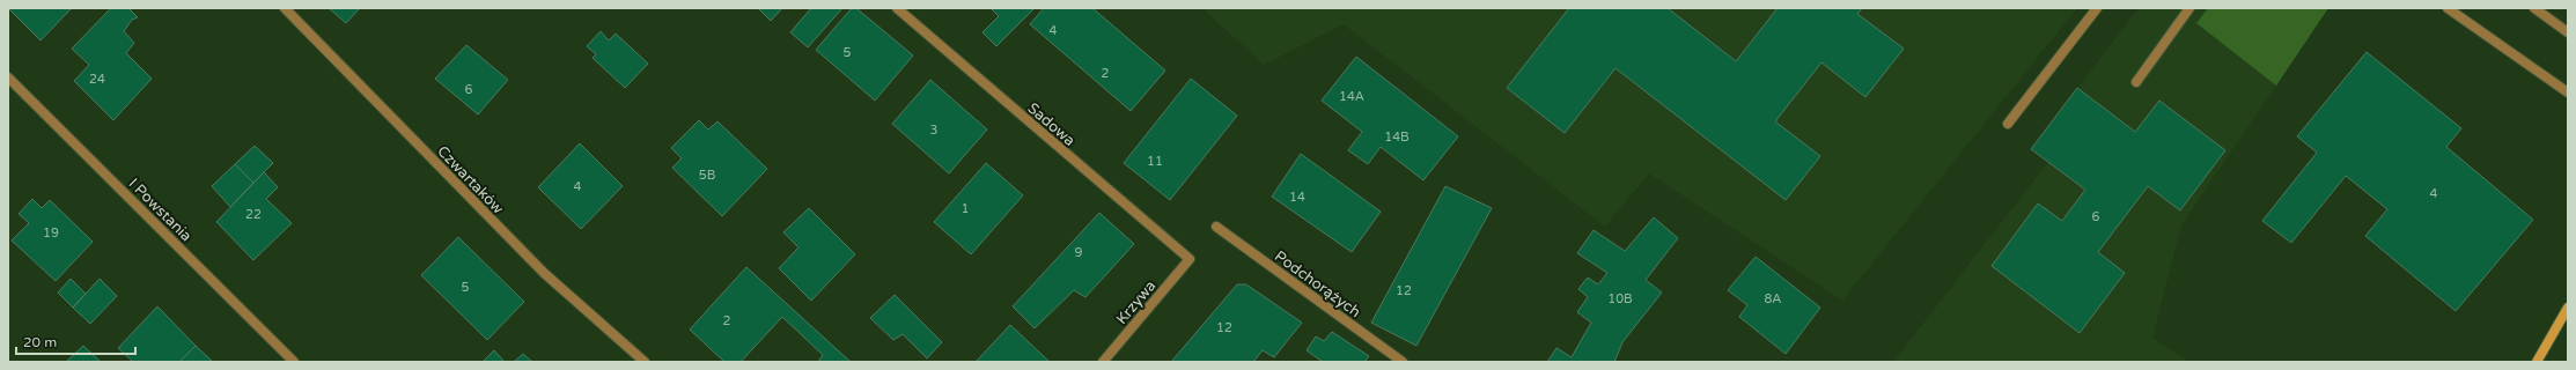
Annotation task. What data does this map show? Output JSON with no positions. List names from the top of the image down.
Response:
{
  "streets": {
    "street": [
      "Sadowa",
      "Czwartaków",
      "I Powstania",
      "Podchorążych",
      "Krzywa"
    ]
  },
  "crossings": [
    ["Sadowa", "Krzywa"]
  ],
  "house_numbers": [
    "4",
    "5",
    "2",
    "24",
    "6",
    "14A",
    "3",
    "14B",
    "11",
    "5B",
    "4",
    "4",
    "14",
    "1",
    "22",
    "6",
    "19",
    "9",
    "5",
    "12",
    "10B",
    "8A",
    "2",
    "12"
  ],
  "scale_bar": "20 m"
}
